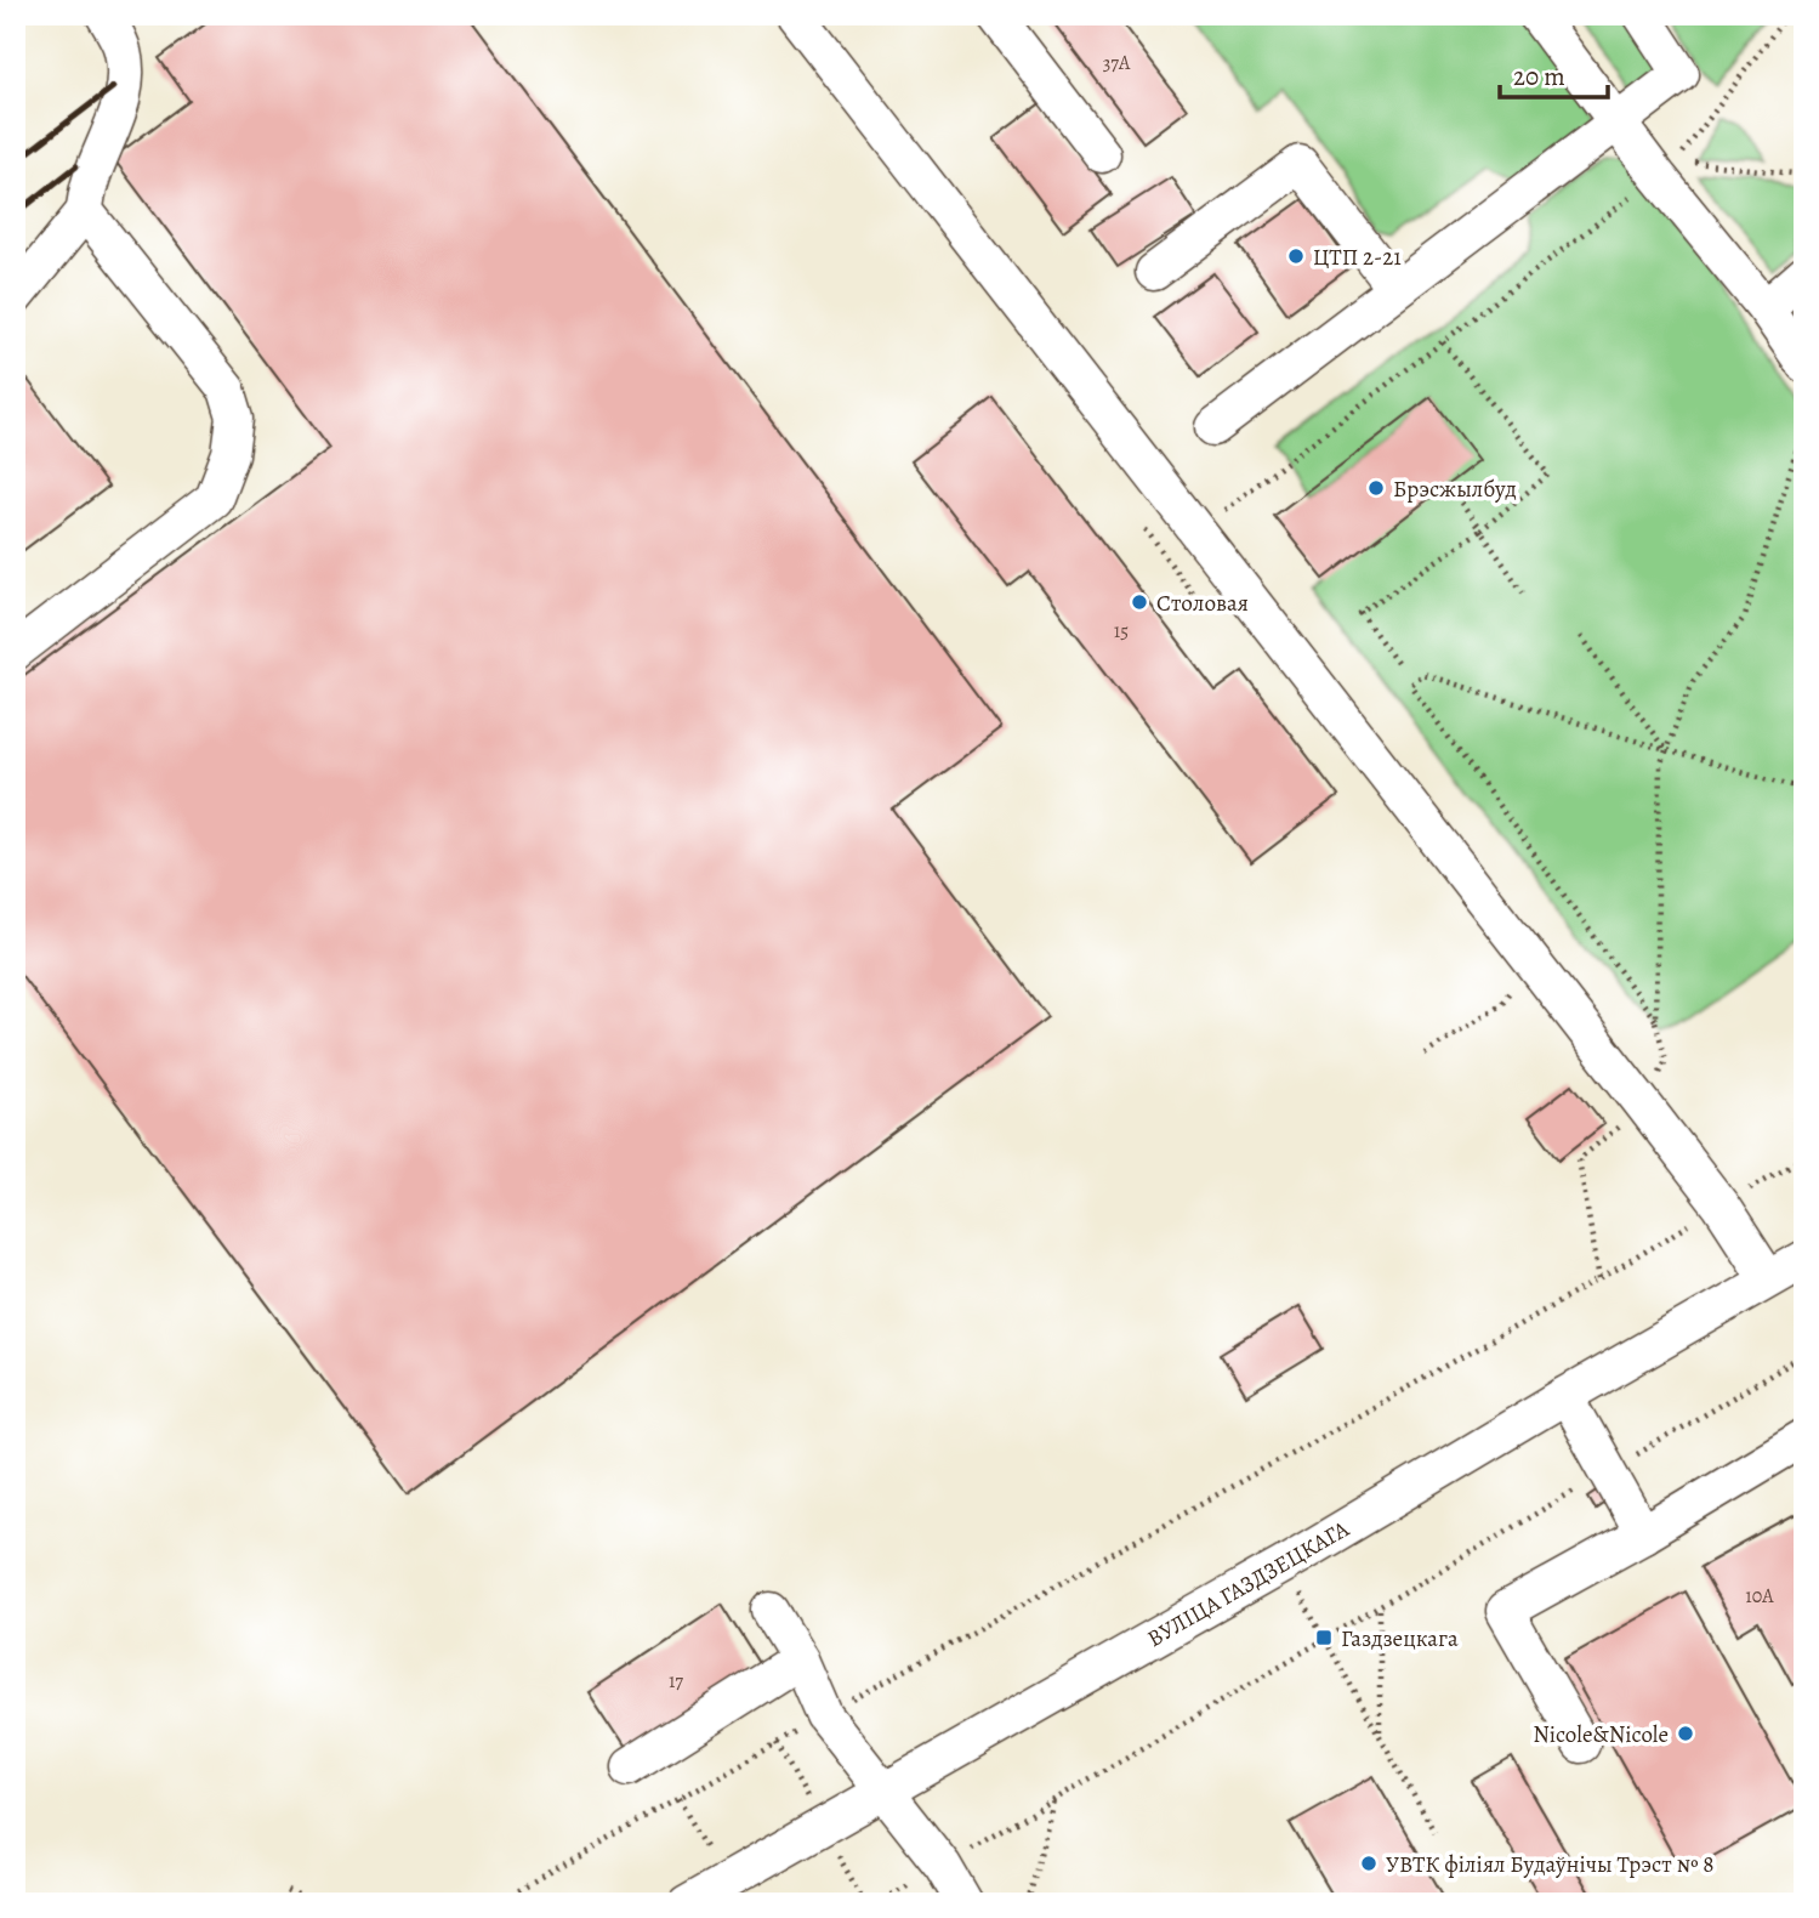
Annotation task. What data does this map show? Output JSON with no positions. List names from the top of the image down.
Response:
{
  "streets": {
    "street": ["ВУЛІЦА ГАЗДЗЕЦКАГА"]
  },
  "places": {
    "other": [
      "ЦТП 2-21",
      "Брэсжылбуд",
      "Столовая",
      "Nicole&Nicole",
      "УВТК філіял Будаўнічы Трэст № 8"
    ],
    "transit": ["Газдзецкага"]
  },
  "house_numbers": [
    "37А",
    "15",
    "10А",
    "17"
  ],
  "scale_bar": "20 m"
}
